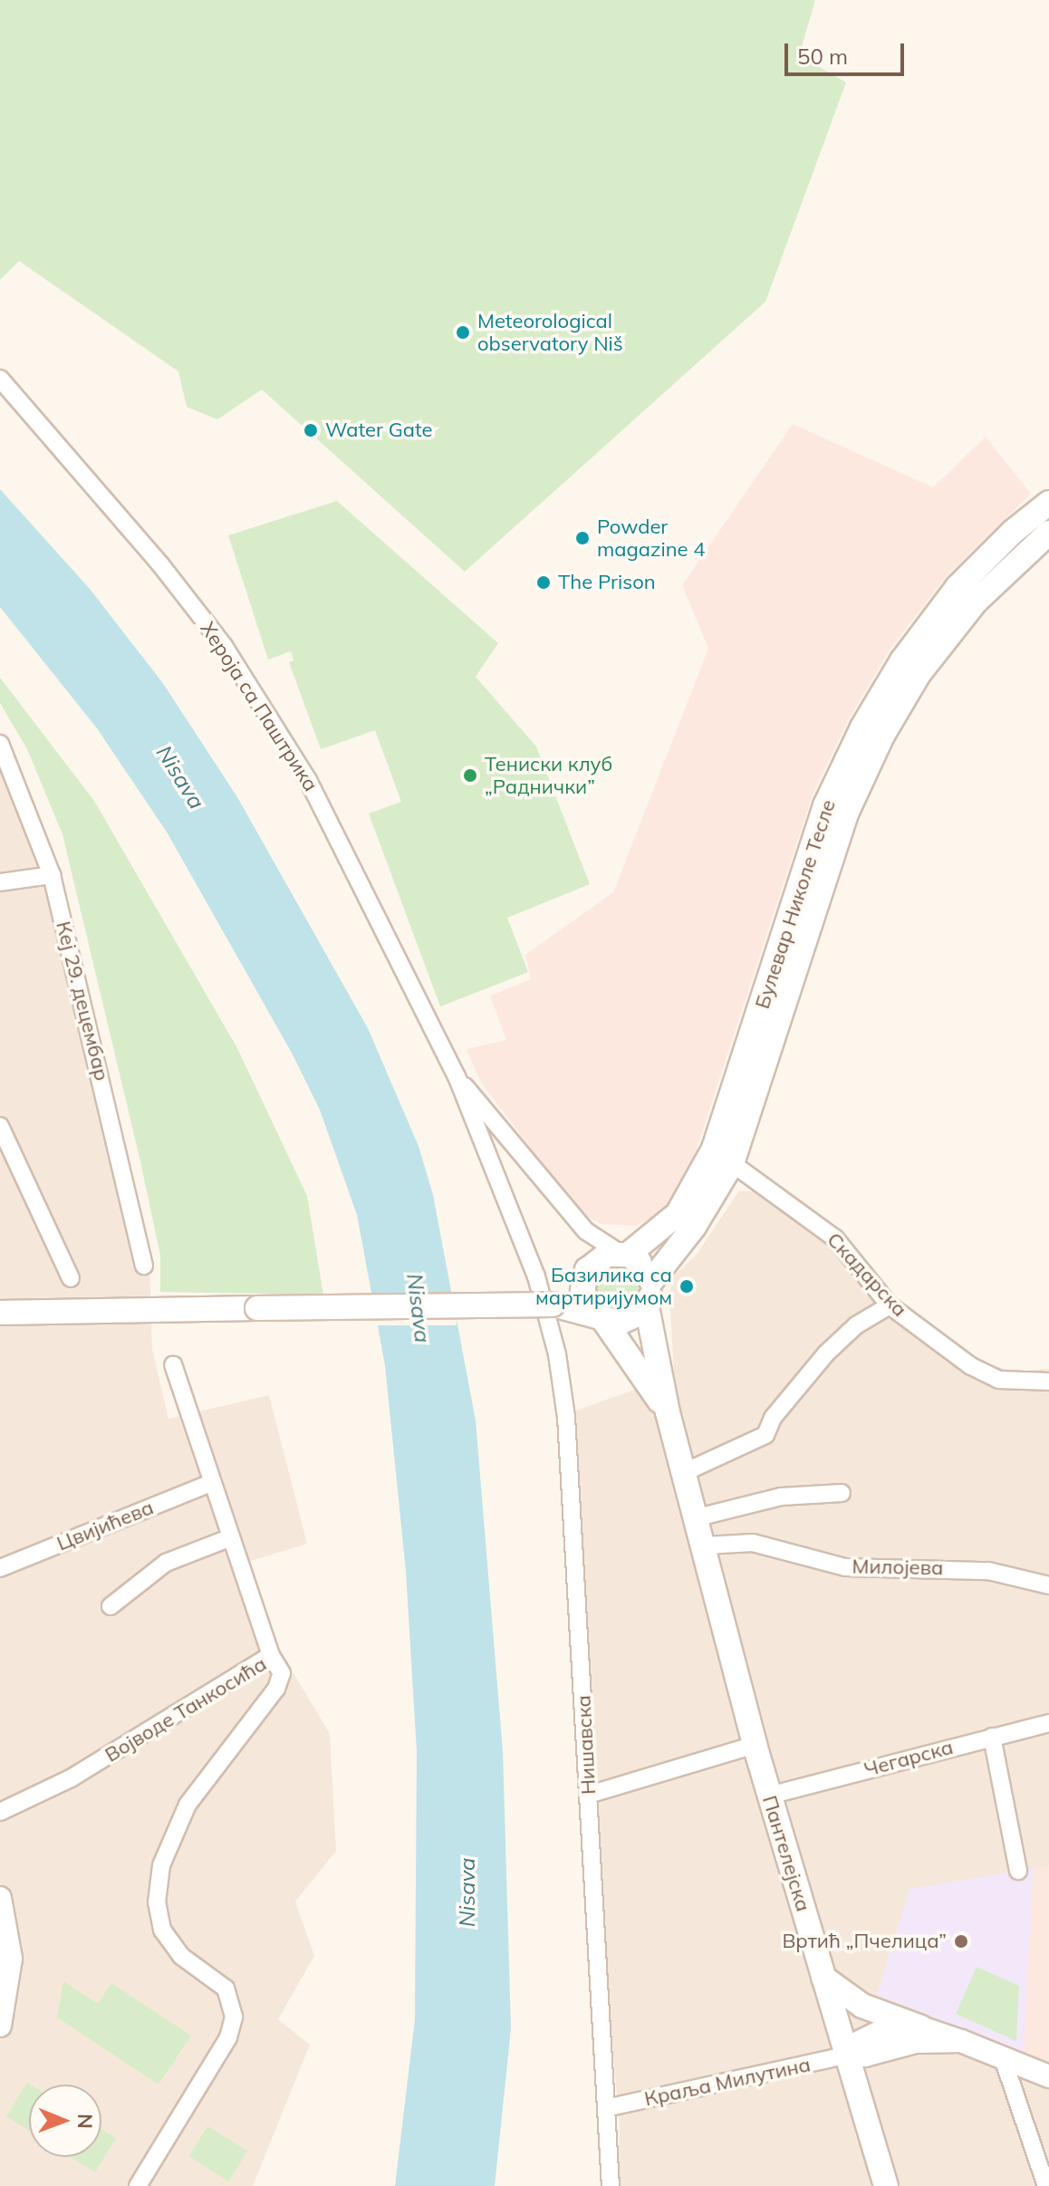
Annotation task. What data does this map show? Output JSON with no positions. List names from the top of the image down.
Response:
{
  "streets": {
    "main road": ["Булевар Николе Тесле", "Пантелејска"],
    "street": [
      "Хероја са Паштрика",
      "Кеј 29. децембар",
      "Скадарска",
      "Цвијићева",
      "Милојева",
      "Војводе Танкосића",
      "Нишавска",
      "Чегарска",
      "Краља Милутина"
    ]
  },
  "crossings": [
    ["Хероја са Паштрика", "Булевар Николе Тесле"],
    ["Хероја са Паштрика", "Нишавска"],
    ["Хероја са Паштрика", "Пантелејска"],
    ["Булевар Николе Тесле", "Скадарска"],
    ["Булевар Николе Тесле", "Нишавска"],
    ["Булевар Николе Тесле", "Пантелејска"],
    ["Милојева", "Пантелејска"],
    ["Нишавска", "Краља Милутина"],
    ["Чегарска", "Пантелејска"],
    ["Пантелејска", "Краља Милутина"]
  ],
  "water": ["Nisava"],
  "places": [
    "Meteorological observatory Niš",
    "Water Gate",
    "Powder magazine 4",
    "The Prison",
    "Тениски клуб „Раднички”",
    "Базилика са мартиријумом",
    "Вртић „Пчелица”"
  ],
  "scale_bar": "50 m",
  "north": "right"
}
